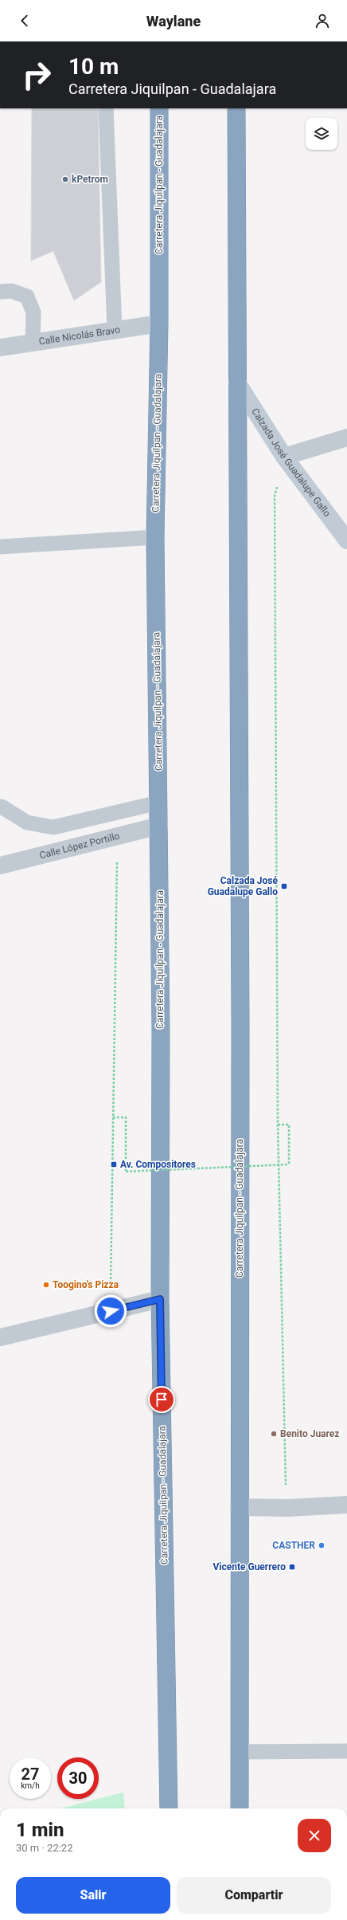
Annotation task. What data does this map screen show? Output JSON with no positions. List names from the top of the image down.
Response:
{
  "streets": {
    "highway": ["Carretera Jiquilpan - Guadalajara"],
    "street": ["Calle Nicolás Bravo", "Calzada José Guadalupe Gallo", "Calle López Portillo"]
  },
  "crossings": [
    ["Carretera Jiquilpan - Guadalajara", "Calle Nicolás Bravo"],
    ["Carretera Jiquilpan - Guadalajara", "Calzada José Guadalupe Gallo"],
    ["Carretera Jiquilpan - Guadalajara", "Calle López Portillo"]
  ],
  "places": {
    "other": [
      "kPetrom",
      "Toogino's Pizza",
      "Benito Juarez",
      "CASTHER"
    ],
    "transit": ["Calzada José Guadalupe Gallo", "Av. Compositores", "Vicente Guerrero"]
  },
  "page": {
    "header": "Waylane",
    "turn": ["10 m", "Carretera Jiquilpan - Guadalajara"],
    "speed": "27 km/h",
    "limit": "30",
    "heading": ["1 min", "30 m · 22:22"],
    "buttons": ["Salir", "Compartir"]
  }
}
